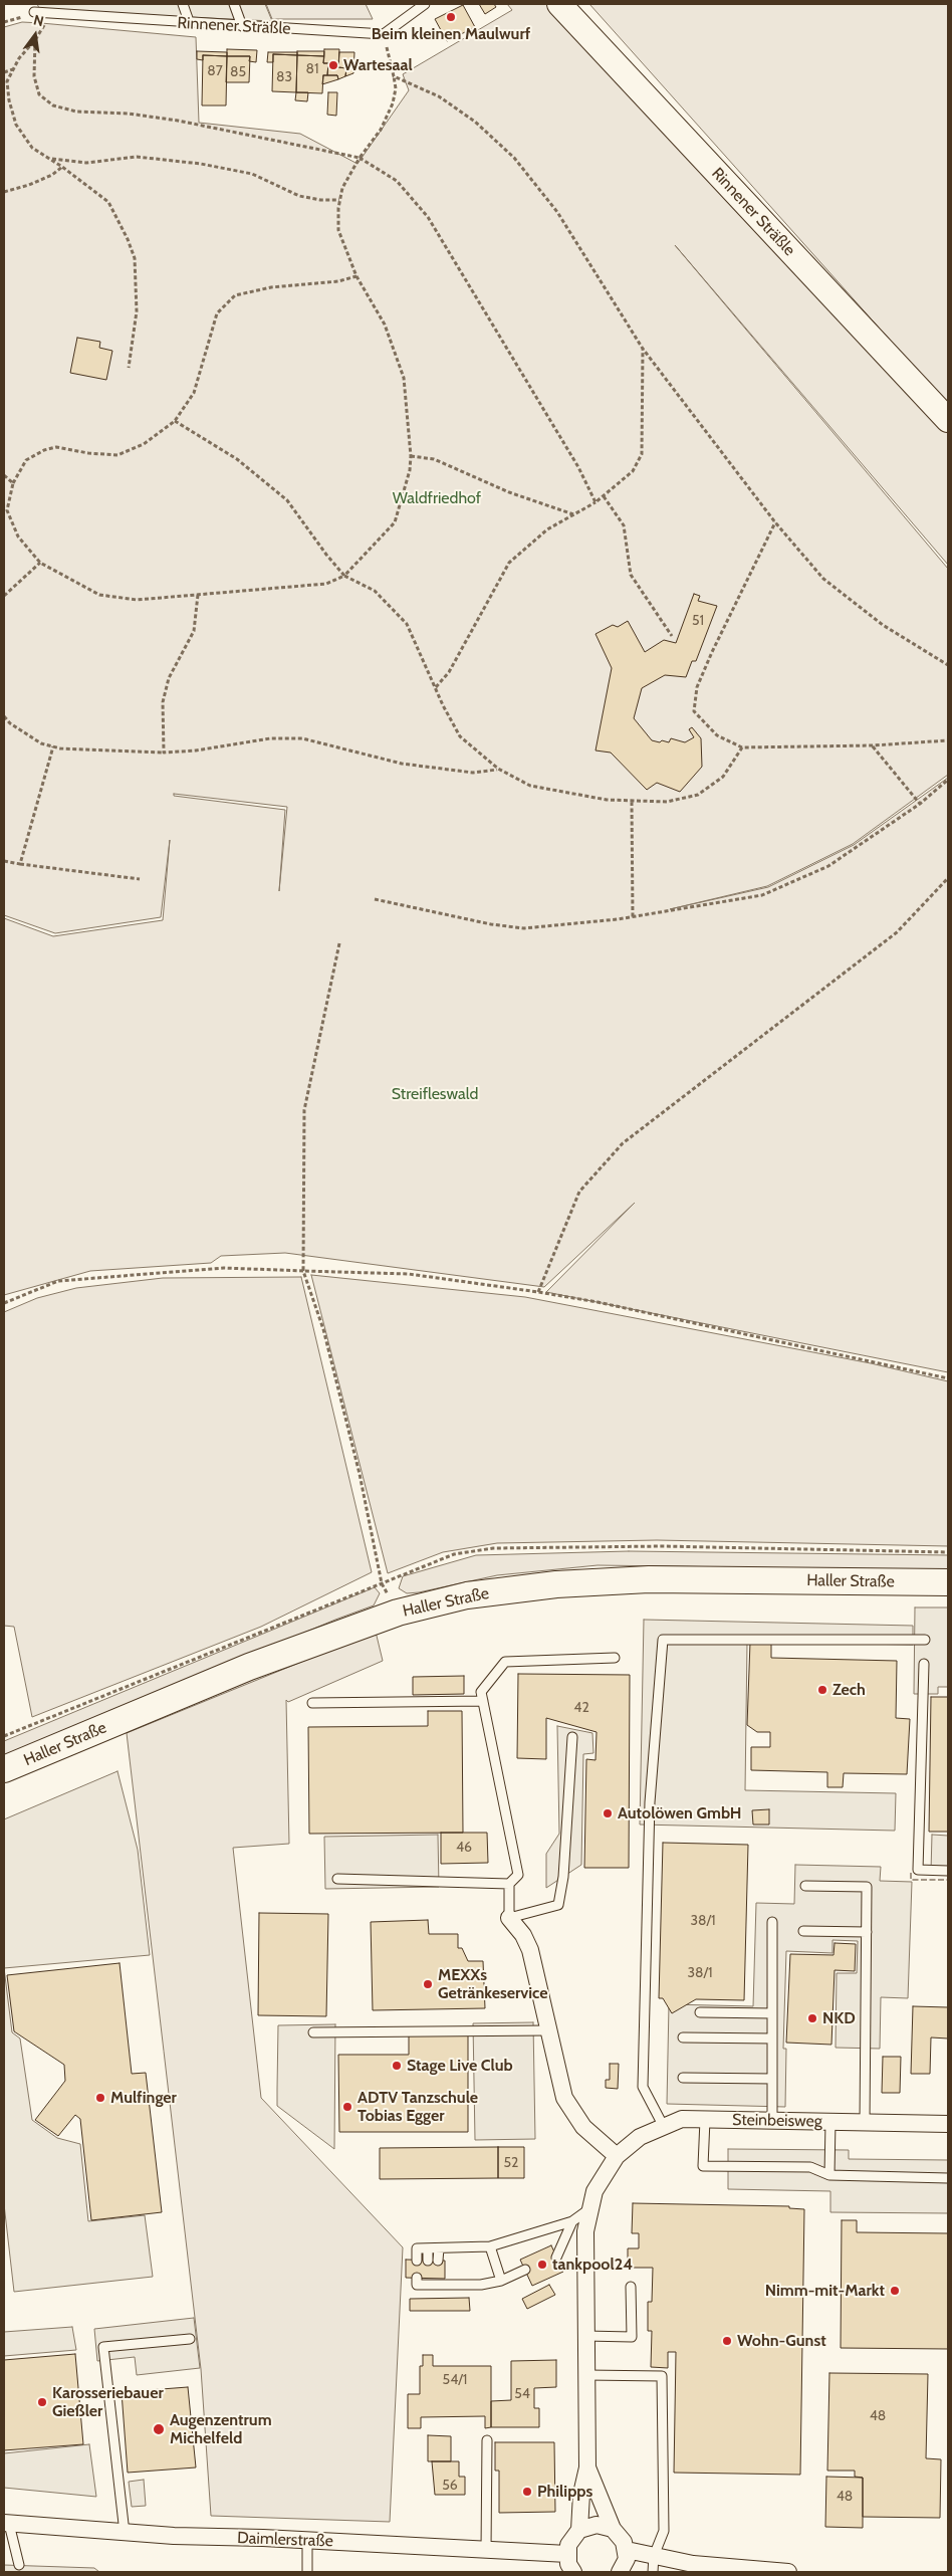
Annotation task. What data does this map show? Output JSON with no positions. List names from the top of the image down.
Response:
{
  "streets": {
    "main road": ["Haller Straße"],
    "street": ["Rinnener Sträßle", "Steinbeisweg", "Daimlerstraße"]
  },
  "parks": ["Waldfriedhof", "Streifleswald"],
  "places": [
    "Beim kleinen Maulwurf",
    "Wartesaal",
    "Zech",
    "Autolöwen GmbH",
    "MEXXs Getränkeservice",
    "NKD",
    "Stage Live Club",
    "Mulfinger",
    "ADTV Tanzschule Tobias Egger",
    "tankpool24",
    "Nimm-mit-Markt",
    "Wohn-Gunst",
    "Karosseriebauer Gießler",
    "Augenzentrum Michelfeld",
    "Philipps"
  ],
  "house_numbers": [
    "81",
    "87",
    "85",
    "83",
    "51",
    "42",
    "46",
    "38/1",
    "38/1",
    "52",
    "54/1",
    "54",
    "48",
    "56",
    "48"
  ],
  "north": "top"
}
